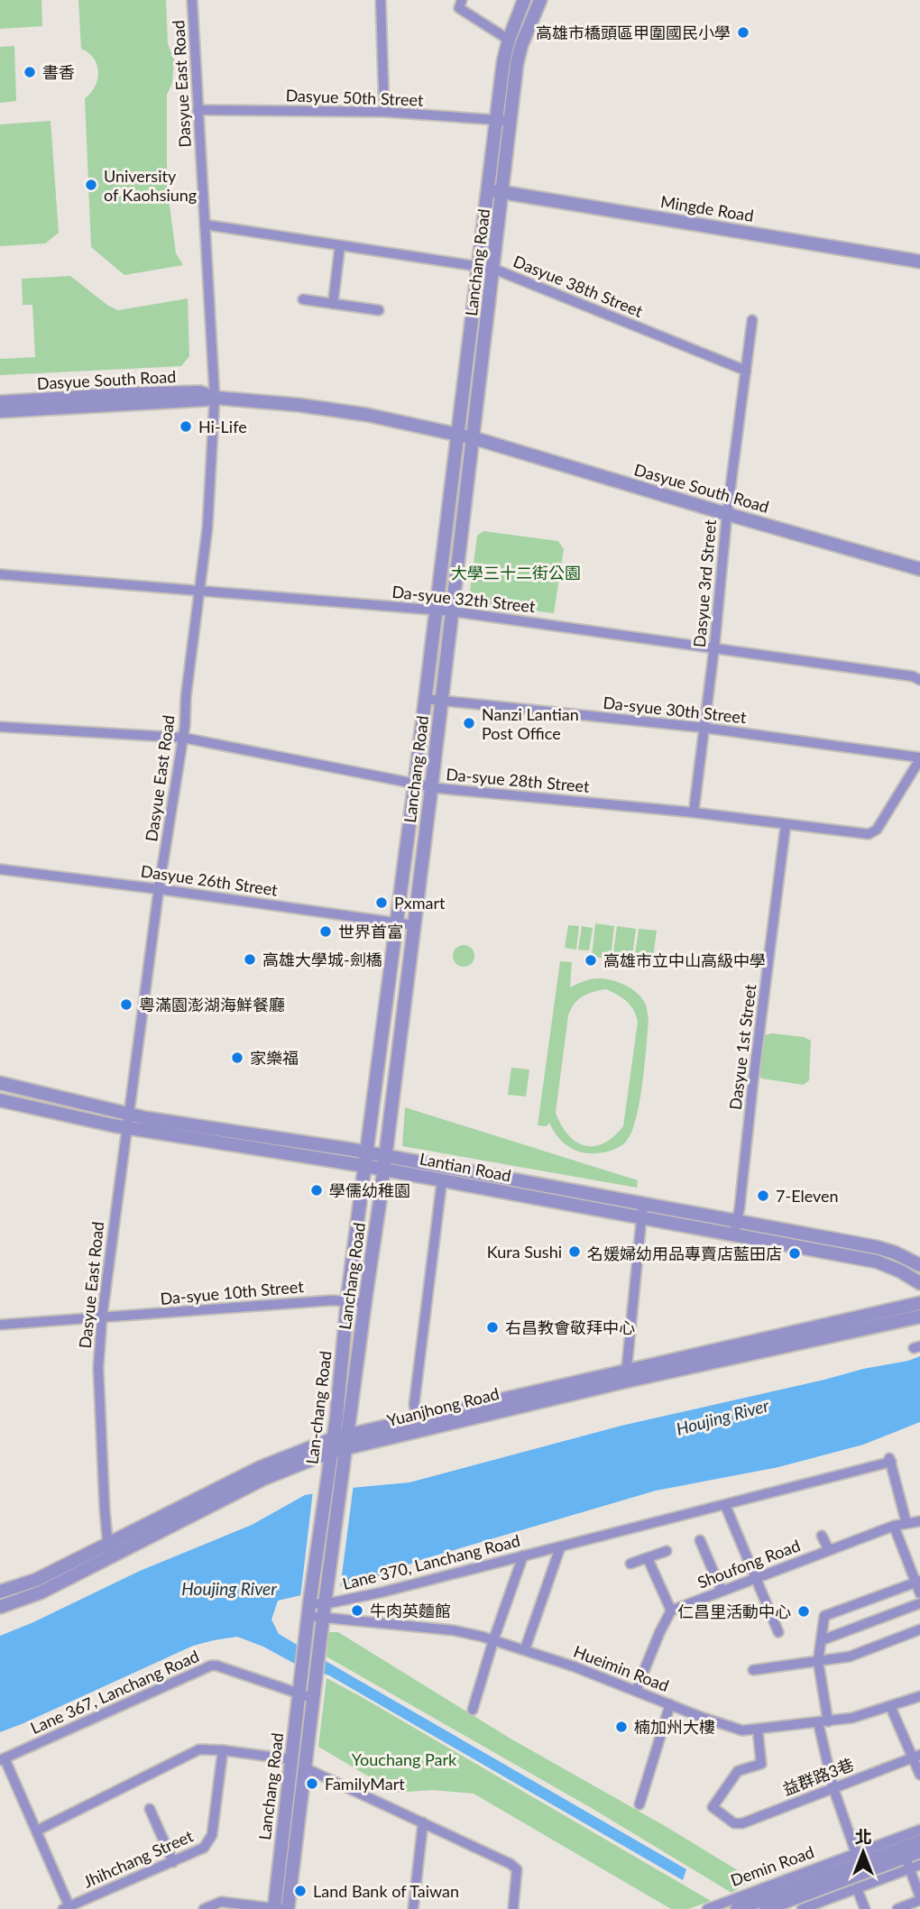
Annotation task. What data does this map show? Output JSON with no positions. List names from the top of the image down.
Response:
{
  "streets": {
    "street": [
      "Dasyue East Road",
      "Dasyue 50th Street",
      "Mingde Road",
      "Lanchang Road",
      "Dasyue 38th Street",
      "Dasyue South Road",
      "Dasyue 3rd Street",
      "Da-syue 32th Street",
      "Da-syue 30th Street",
      "Da-syue 28th Street",
      "Dasyue 26th Street",
      "Dasyue 1st Street",
      "Lantian Road",
      "Da-syue 10th Street",
      "Yuanjhong Road",
      "Lan-chang Road",
      "Lane 370, Lanchang Road",
      "Shoufong Road",
      "Hueimin Road",
      "Lane 367, Lanchang Road",
      "益群路3巷",
      "Jhihchang Street",
      "Demin Road"
    ]
  },
  "crossings": [
    ["Dasyue East Road", "Dasyue 50th Street"],
    ["Dasyue East Road", "Dasyue 38th Street"],
    ["Dasyue East Road", "Dasyue South Road"],
    ["Dasyue East Road", "Da-syue 32th Street"],
    ["Dasyue East Road", "Da-syue 28th Street"],
    ["Dasyue East Road", "Dasyue 26th Street"],
    ["Dasyue East Road", "Lantian Road"],
    ["Dasyue East Road", "Da-syue 10th Street"],
    ["Dasyue East Road", "Yuanjhong Road"],
    ["Dasyue 50th Street", "Lanchang Road"],
    ["Mingde Road", "Lanchang Road"],
    ["Lanchang Road", "Dasyue 38th Street"],
    ["Lanchang Road", "Dasyue South Road"],
    ["Lanchang Road", "Da-syue 32th Street"],
    ["Lanchang Road", "Da-syue 30th Street"],
    ["Lanchang Road", "Da-syue 28th Street"],
    ["Lanchang Road", "Dasyue 26th Street"],
    ["Lanchang Road", "Lantian Road"],
    ["Lanchang Road", "Da-syue 10th Street"],
    ["Lanchang Road", "Yuanjhong Road"],
    ["Lanchang Road", "Lan-chang Road"],
    ["Lanchang Road", "Lane 370, Lanchang Road"],
    ["Lanchang Road", "Hueimin Road"],
    ["Lanchang Road", "Lane 367, Lanchang Road"],
    ["Dasyue 38th Street", "Dasyue 3rd Street"],
    ["Dasyue South Road", "Dasyue 3rd Street"],
    ["Dasyue 3rd Street", "Da-syue 32th Street"],
    ["Dasyue 3rd Street", "Da-syue 30th Street"],
    ["Dasyue 3rd Street", "Da-syue 28th Street"],
    ["Da-syue 30th Street", "Da-syue 28th Street"],
    ["Da-syue 28th Street", "Dasyue 1st Street"],
    ["Dasyue 1st Street", "Lantian Road"],
    ["Lantian Road", "Lan-chang Road"],
    ["Da-syue 10th Street", "Lan-chang Road"],
    ["Yuanjhong Road", "Lan-chang Road"],
    ["Lan-chang Road", "Lane 370, Lanchang Road"],
    ["Lan-chang Road", "Hueimin Road"],
    ["Lane 370, Lanchang Road", "Shoufong Road"],
    ["Lane 370, Lanchang Road", "Hueimin Road"],
    ["Hueimin Road", "益群路3巷"]
  ],
  "water": ["Houjing River"],
  "parks": ["大學三十二街公園", "Youchang Park"],
  "places": [
    "高雄市橋頭區甲圍國民小學",
    "書香",
    "University of Kaohsiung",
    "Hi-Life",
    "Nanzi Lantian Post Office",
    "Pxmart",
    "世界首富",
    "高雄大學城-劍橋",
    "高雄市立中山高級中學",
    "粵滿園澎湖海鮮餐廳",
    "家樂福",
    "學儒幼稚園",
    "7-Eleven",
    "Kura Sushi",
    "名媛婦幼用品專賣店藍田店",
    "右昌教會敬拜中心",
    "牛肉英麵館",
    "仁昌里活動中心",
    "楠加州大樓",
    "FamilyMart",
    "Land Bank of Taiwan"
  ],
  "north": "top"
}
